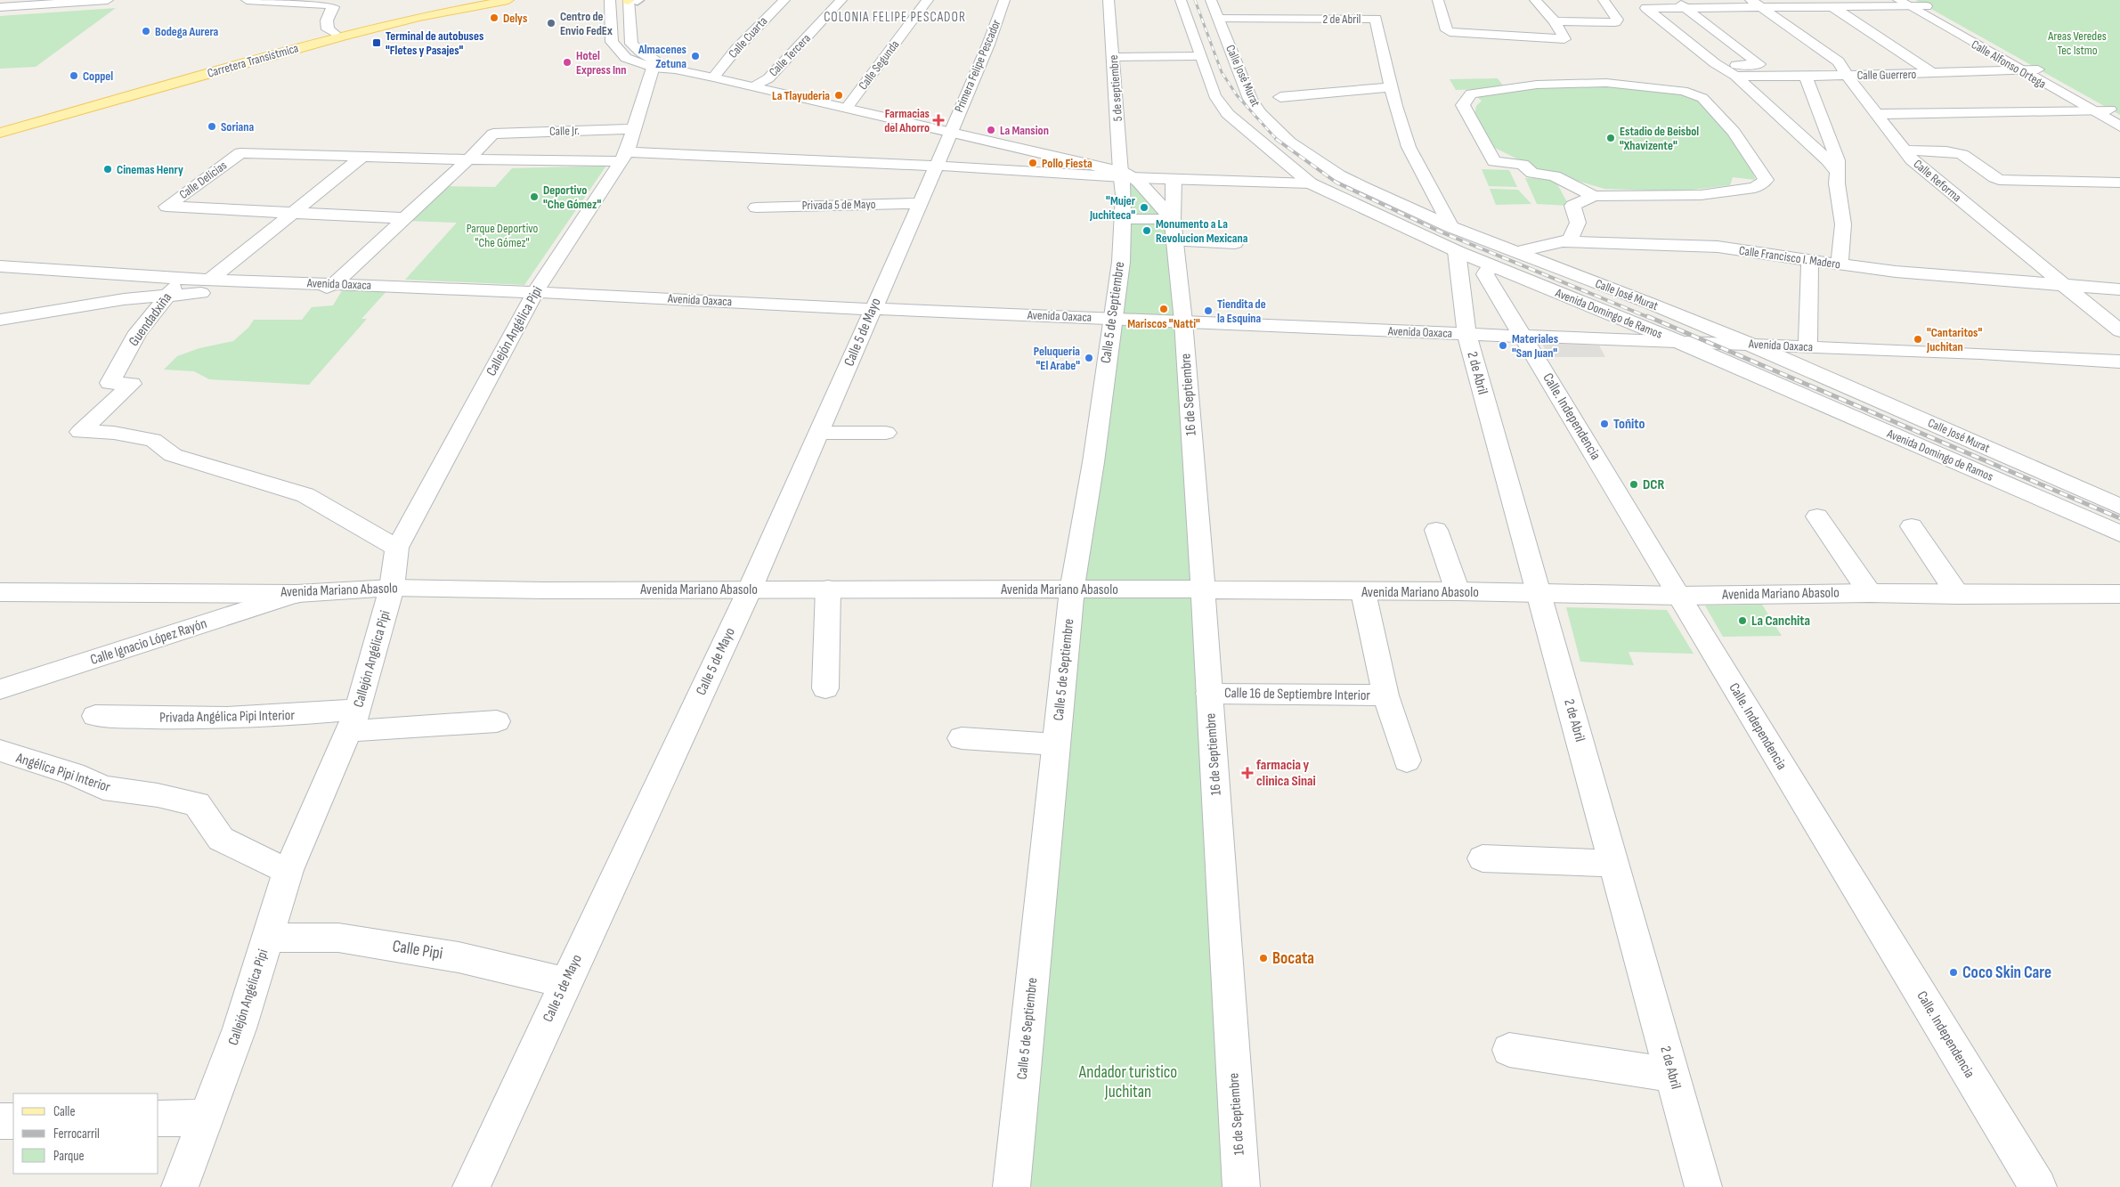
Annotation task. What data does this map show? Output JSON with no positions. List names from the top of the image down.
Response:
{
  "streets": {
    "main road": ["Carretera Transistmica"],
    "street": [
      "2 de Abril",
      "Calle Cuarta",
      "Calle Tercera",
      "Calle Alfonso Ortega",
      "Calle Segunda",
      "Primera Felipe Pescador",
      "Calle Guerrero",
      "Calle José Murat",
      "5 de septiembre",
      "Calle Jr.",
      "Calle Delicias",
      "Calle Reforma",
      "Privada 5 de Mayo",
      "Calle Francisco I. Madero",
      "Avenida Oaxaca",
      "Calle 5 de Septiembre",
      "Avenida Domingo de Ramos",
      "Guendadxiña",
      "Callejón Angélica Pipi",
      "Calle 5 de Mayo",
      "16 de Septiembre",
      "Calle. Independencia",
      "Avenida Mariano Abasolo",
      "Calle Ignacio López Rayón",
      "Calle 16 de Septiembre Interior",
      "Privada Angélica Pipi Interior",
      "Angélica Pipi Interior",
      "Calle Pipi"
    ]
  },
  "crossings": [
    ["2 de Abril", "Calle José Murat"],
    ["2 de Abril", "Avenida Oaxaca"],
    ["2 de Abril", "Avenida Domingo de Ramos"],
    ["2 de Abril", "Avenida Mariano Abasolo"],
    ["Calle Alfonso Ortega", "Calle Guerrero"],
    ["Primera Felipe Pescador", "Calle 5 de Mayo"],
    ["Calle Guerrero", "Calle Reforma"],
    ["Calle José Murat", "Calle Francisco I. Madero"],
    ["Calle José Murat", "Avenida Oaxaca"],
    ["Calle José Murat", "Avenida Domingo de Ramos"],
    ["5 de septiembre", "Calle 5 de Septiembre"],
    ["Calle Jr.", "Callejón Angélica Pipi"],
    ["Calle Reforma", "Calle Francisco I. Madero"],
    ["Privada 5 de Mayo", "Calle 5 de Mayo"],
    ["Avenida Oaxaca", "Calle 5 de Septiembre"],
    ["Avenida Oaxaca", "Avenida Domingo de Ramos"],
    ["Avenida Oaxaca", "Guendadxiña"],
    ["Avenida Oaxaca", "Callejón Angélica Pipi"],
    ["Avenida Oaxaca", "Calle 5 de Mayo"],
    ["Avenida Oaxaca", "16 de Septiembre"],
    ["Avenida Oaxaca", "Calle. Independencia"],
    ["Calle 5 de Septiembre", "Avenida Mariano Abasolo"],
    ["Avenida Domingo de Ramos", "Calle. Independencia"],
    ["Guendadxiña", "Callejón Angélica Pipi"],
    ["Callejón Angélica Pipi", "Avenida Mariano Abasolo"],
    ["Callejón Angélica Pipi", "Privada Angélica Pipi Interior"],
    ["Callejón Angélica Pipi", "Angélica Pipi Interior"],
    ["Callejón Angélica Pipi", "Calle Pipi"],
    ["Calle 5 de Mayo", "Avenida Mariano Abasolo"],
    ["Calle 5 de Mayo", "Calle Pipi"],
    ["16 de Septiembre", "Avenida Mariano Abasolo"],
    ["16 de Septiembre", "Calle 16 de Septiembre Interior"],
    ["Calle. Independencia", "Avenida Mariano Abasolo"],
    ["Avenida Mariano Abasolo", "Calle Ignacio López Rayón"]
  ],
  "districts": ["COLONIA FELIPE PESCADOR"],
  "parks": ["Areas Veredes Tec Istmo", "Parque Deportivo \"Che Gómez\"", "Andador turistico Juchitan"],
  "places": {
    "other": [
      "Delys",
      "Centro de Envio FedEx",
      "Bodega Aurera",
      "Almacenes Zetuna",
      "Hotel Express Inn",
      "Coppel",
      "La Tlayuderia",
      "Soriana",
      "La Mansion",
      "Estadio de Beisbol \"Xhavizente\"",
      "Pollo Fiesta",
      "Cinemas Henry",
      "Deportivo \"Che Gómez\"",
      "\"Mujer Juchiteca\"",
      "Monumento a La Revolucion Mexicana",
      "Mariscos \"Natti\"",
      "Tiendita de la Esquina",
      "\"Cantaritos\" Juchitan",
      "Materiales \"San Juan\"",
      "Peluqueria \"El Arabe\"",
      "Toñito",
      "DCR",
      "La Canchita",
      "Bocata",
      "Coco Skin Care"
    ],
    "transit": ["Terminal de autobuses \"Fletes y Pasajes\""],
    "health": ["Farmacias del Ahorro", "farmacia y clinica Sinai"]
  },
  "legend": ["Calle", "Ferrocarril", "Parque"]
}
